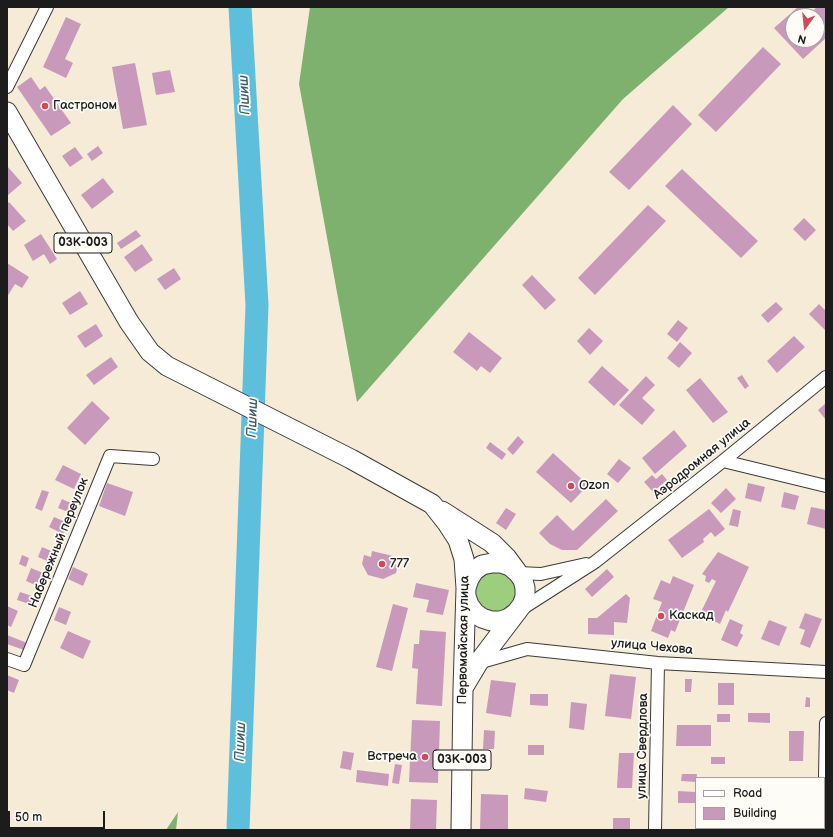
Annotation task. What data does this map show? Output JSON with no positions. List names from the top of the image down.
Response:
{
  "streets": {
    "main road": ["03К-003", "Первомайская улица"],
    "street": [
      "Аэродромная улица",
      "Набережный переулок",
      "улица Чехова",
      "улица Свердлова"
    ]
  },
  "crossings": [
    ["03К-003", "Аэродромная улица"],
    ["03К-003", "Первомайская улица"],
    ["03К-003", "улица Чехова"],
    ["Аэродромная улица", "Первомайская улица"],
    ["улица Чехова", "улица Свердлова"]
  ],
  "water": ["Пшиш"],
  "places": [
    "Гастроном",
    "Ozon",
    "777",
    "Каскад",
    "Встреча"
  ],
  "legend": ["Road", "Building"],
  "scale_bar": "50 m",
  "north": "bottom"
}
